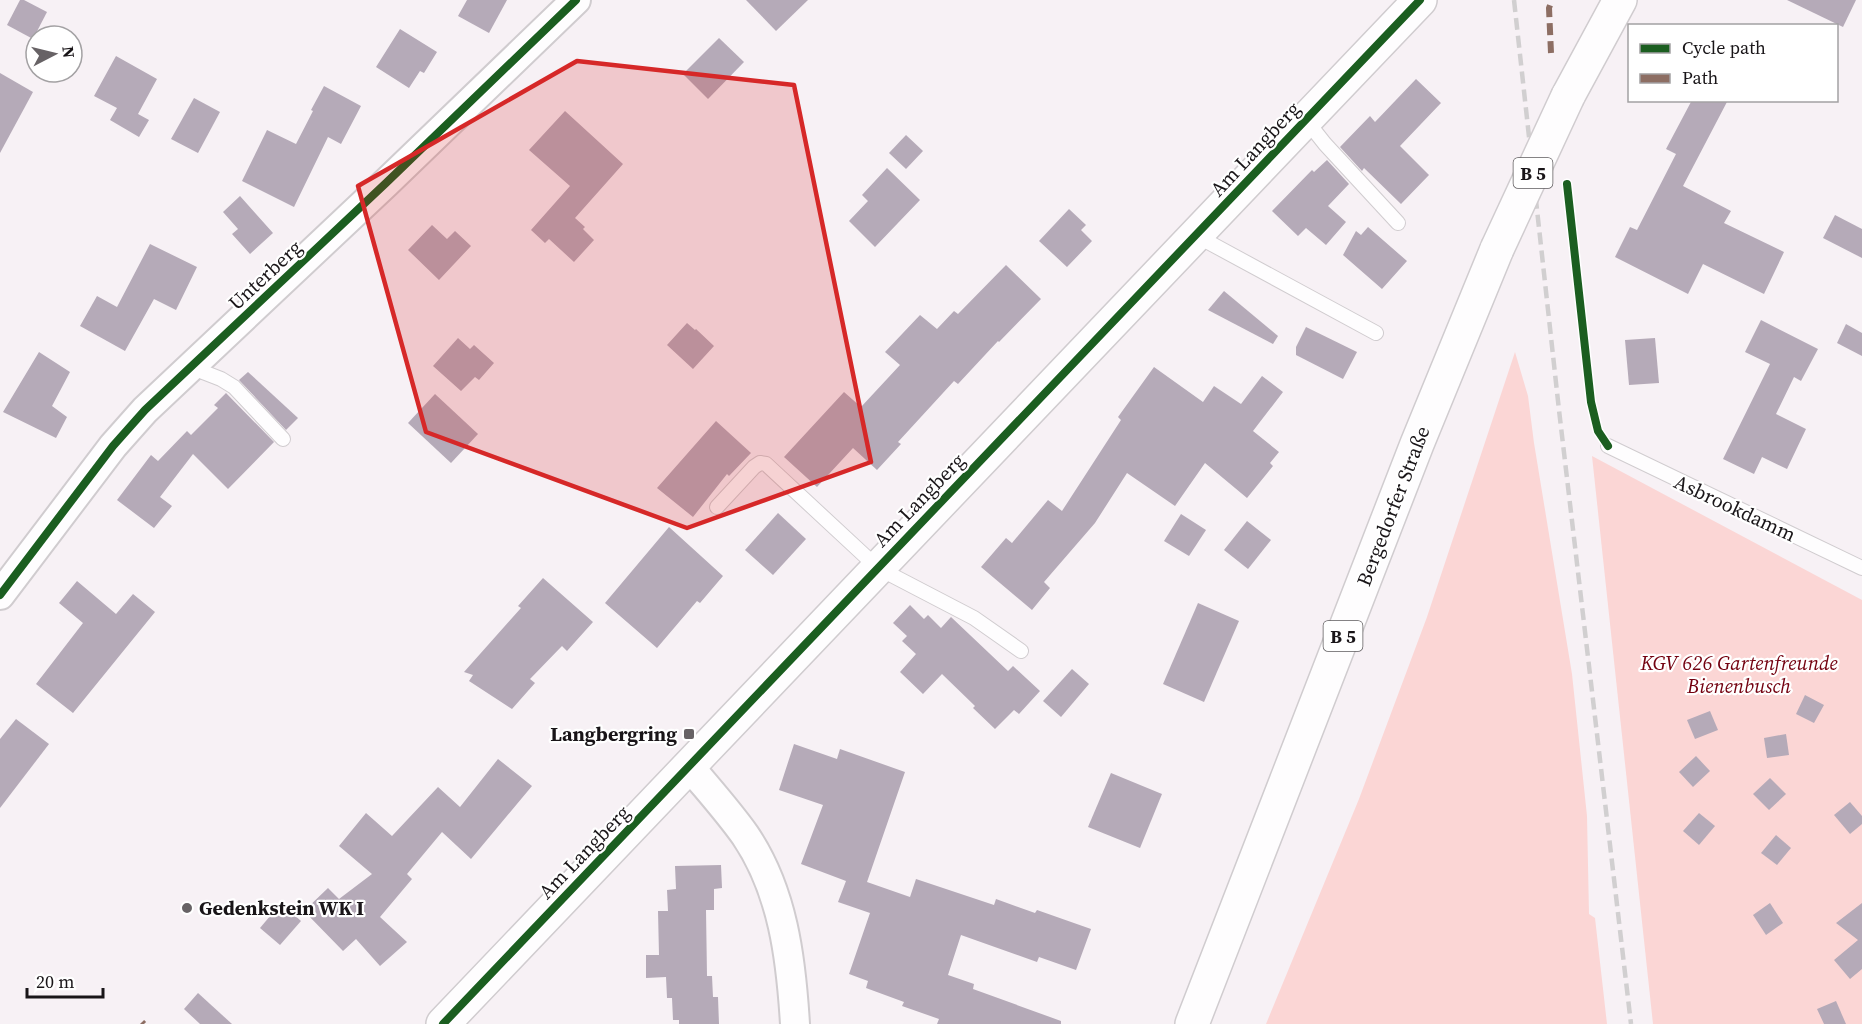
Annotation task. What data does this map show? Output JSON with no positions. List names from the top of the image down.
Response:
{
  "streets": {
    "street": [
      "Am Langberg",
      "B 5",
      "Unterberg",
      "Bergedorfer Straße"
    ],
    "lane": ["Asbrookdamm"]
  },
  "parks": ["KGV 626 Gartenfreunde Bienenbusch"],
  "places": {
    "transit": ["Langbergring"],
    "other": ["Gedenkstein WK I"]
  },
  "legend": ["Cycle path", "Path"],
  "scale_bar": "20 m",
  "north": "right"
}
